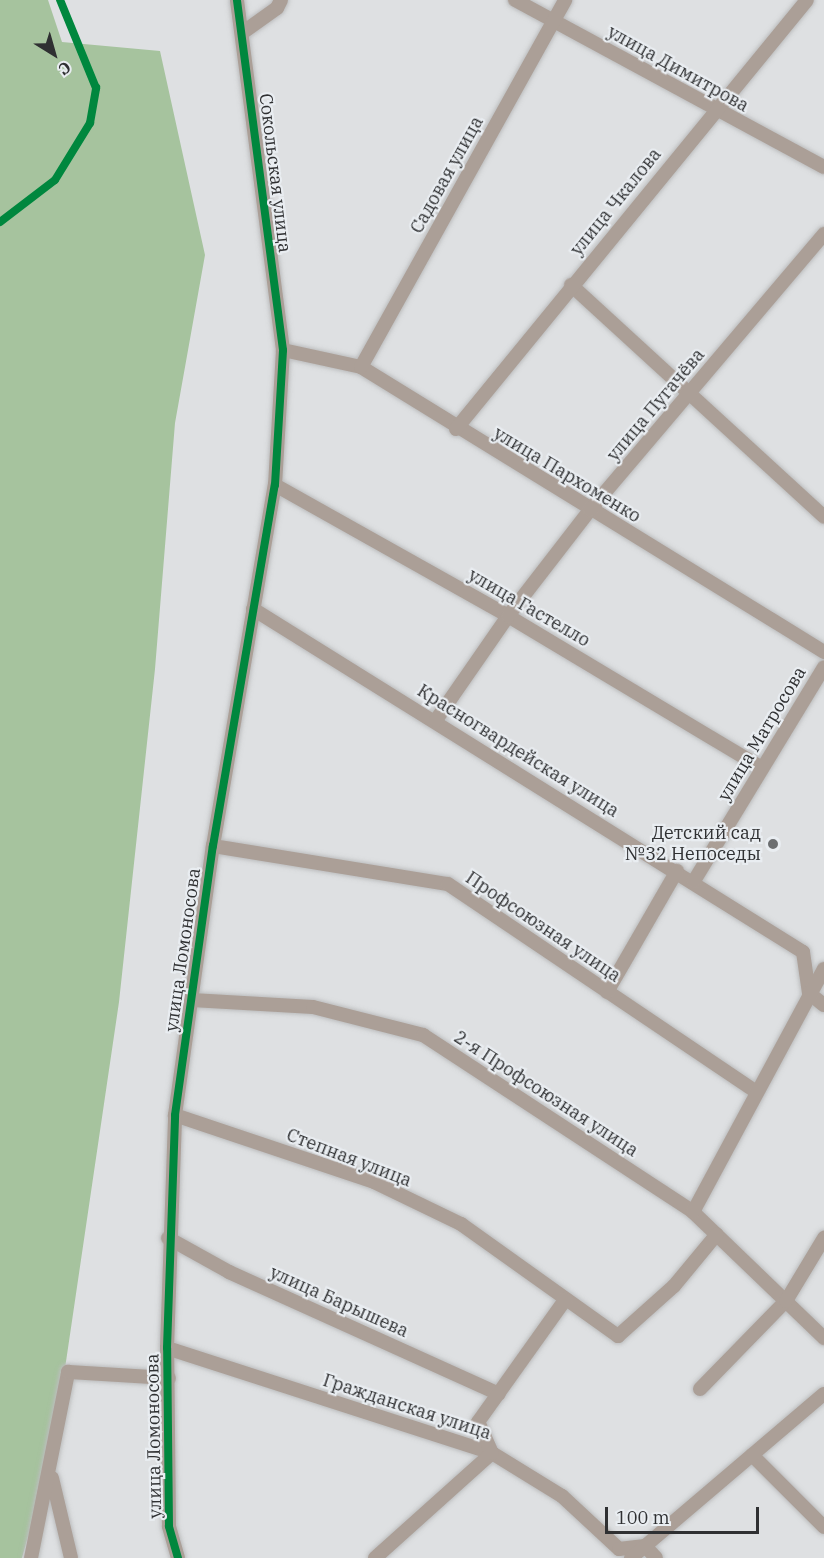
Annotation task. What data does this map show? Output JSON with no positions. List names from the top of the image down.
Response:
{
  "streets": {
    "street": [
      "улица Димитрова",
      "Сокольская улица",
      "Садовая улица",
      "улица Чкалова",
      "улица Пугачёва",
      "улица Пархоменко",
      "улица Гастелло",
      "улица Матросова",
      "Красногвардейская улица",
      "Профсоюзная улица",
      "улица Ломоносова",
      "2-я Профсоюзная улица",
      "Степная улица",
      "улица Барышева",
      "Гражданская улица"
    ]
  },
  "crossings": [
    ["улица Димитрова", "Садовая улица"],
    ["улица Димитрова", "улица Чкалова"],
    ["Сокольская улица", "улица Пархоменко"],
    ["Сокольская улица", "улица Ломоносова"],
    ["Садовая улица", "улица Пархоменко"],
    ["улица Чкалова", "улица Пархоменко"],
    ["улица Пугачёва", "улица Пархоменко"],
    ["улица Пугачёва", "улица Гастелло"],
    ["улица Пугачёва", "Красногвардейская улица"],
    ["улица Пархоменко", "улица Ломоносова"],
    ["улица Гастелло", "улица Матросова"],
    ["улица Гастелло", "улица Ломоносова"],
    ["улица Матросова", "Красногвардейская улица"],
    ["Красногвардейская улица", "улица Ломоносова"],
    ["Профсоюзная улица", "улица Ломоносова"],
    ["улица Ломоносова", "2-я Профсоюзная улица"],
    ["улица Ломоносова", "Степная улица"],
    ["улица Ломоносова", "улица Барышева"],
    ["улица Ломоносова", "Гражданская улица"],
    ["2-я Профсоюзная улица", "Степная улица"]
  ],
  "places": ["Детский сад №32 Непоседы"],
  "scale_bar": "100 m",
  "north": "bottom right"
}
